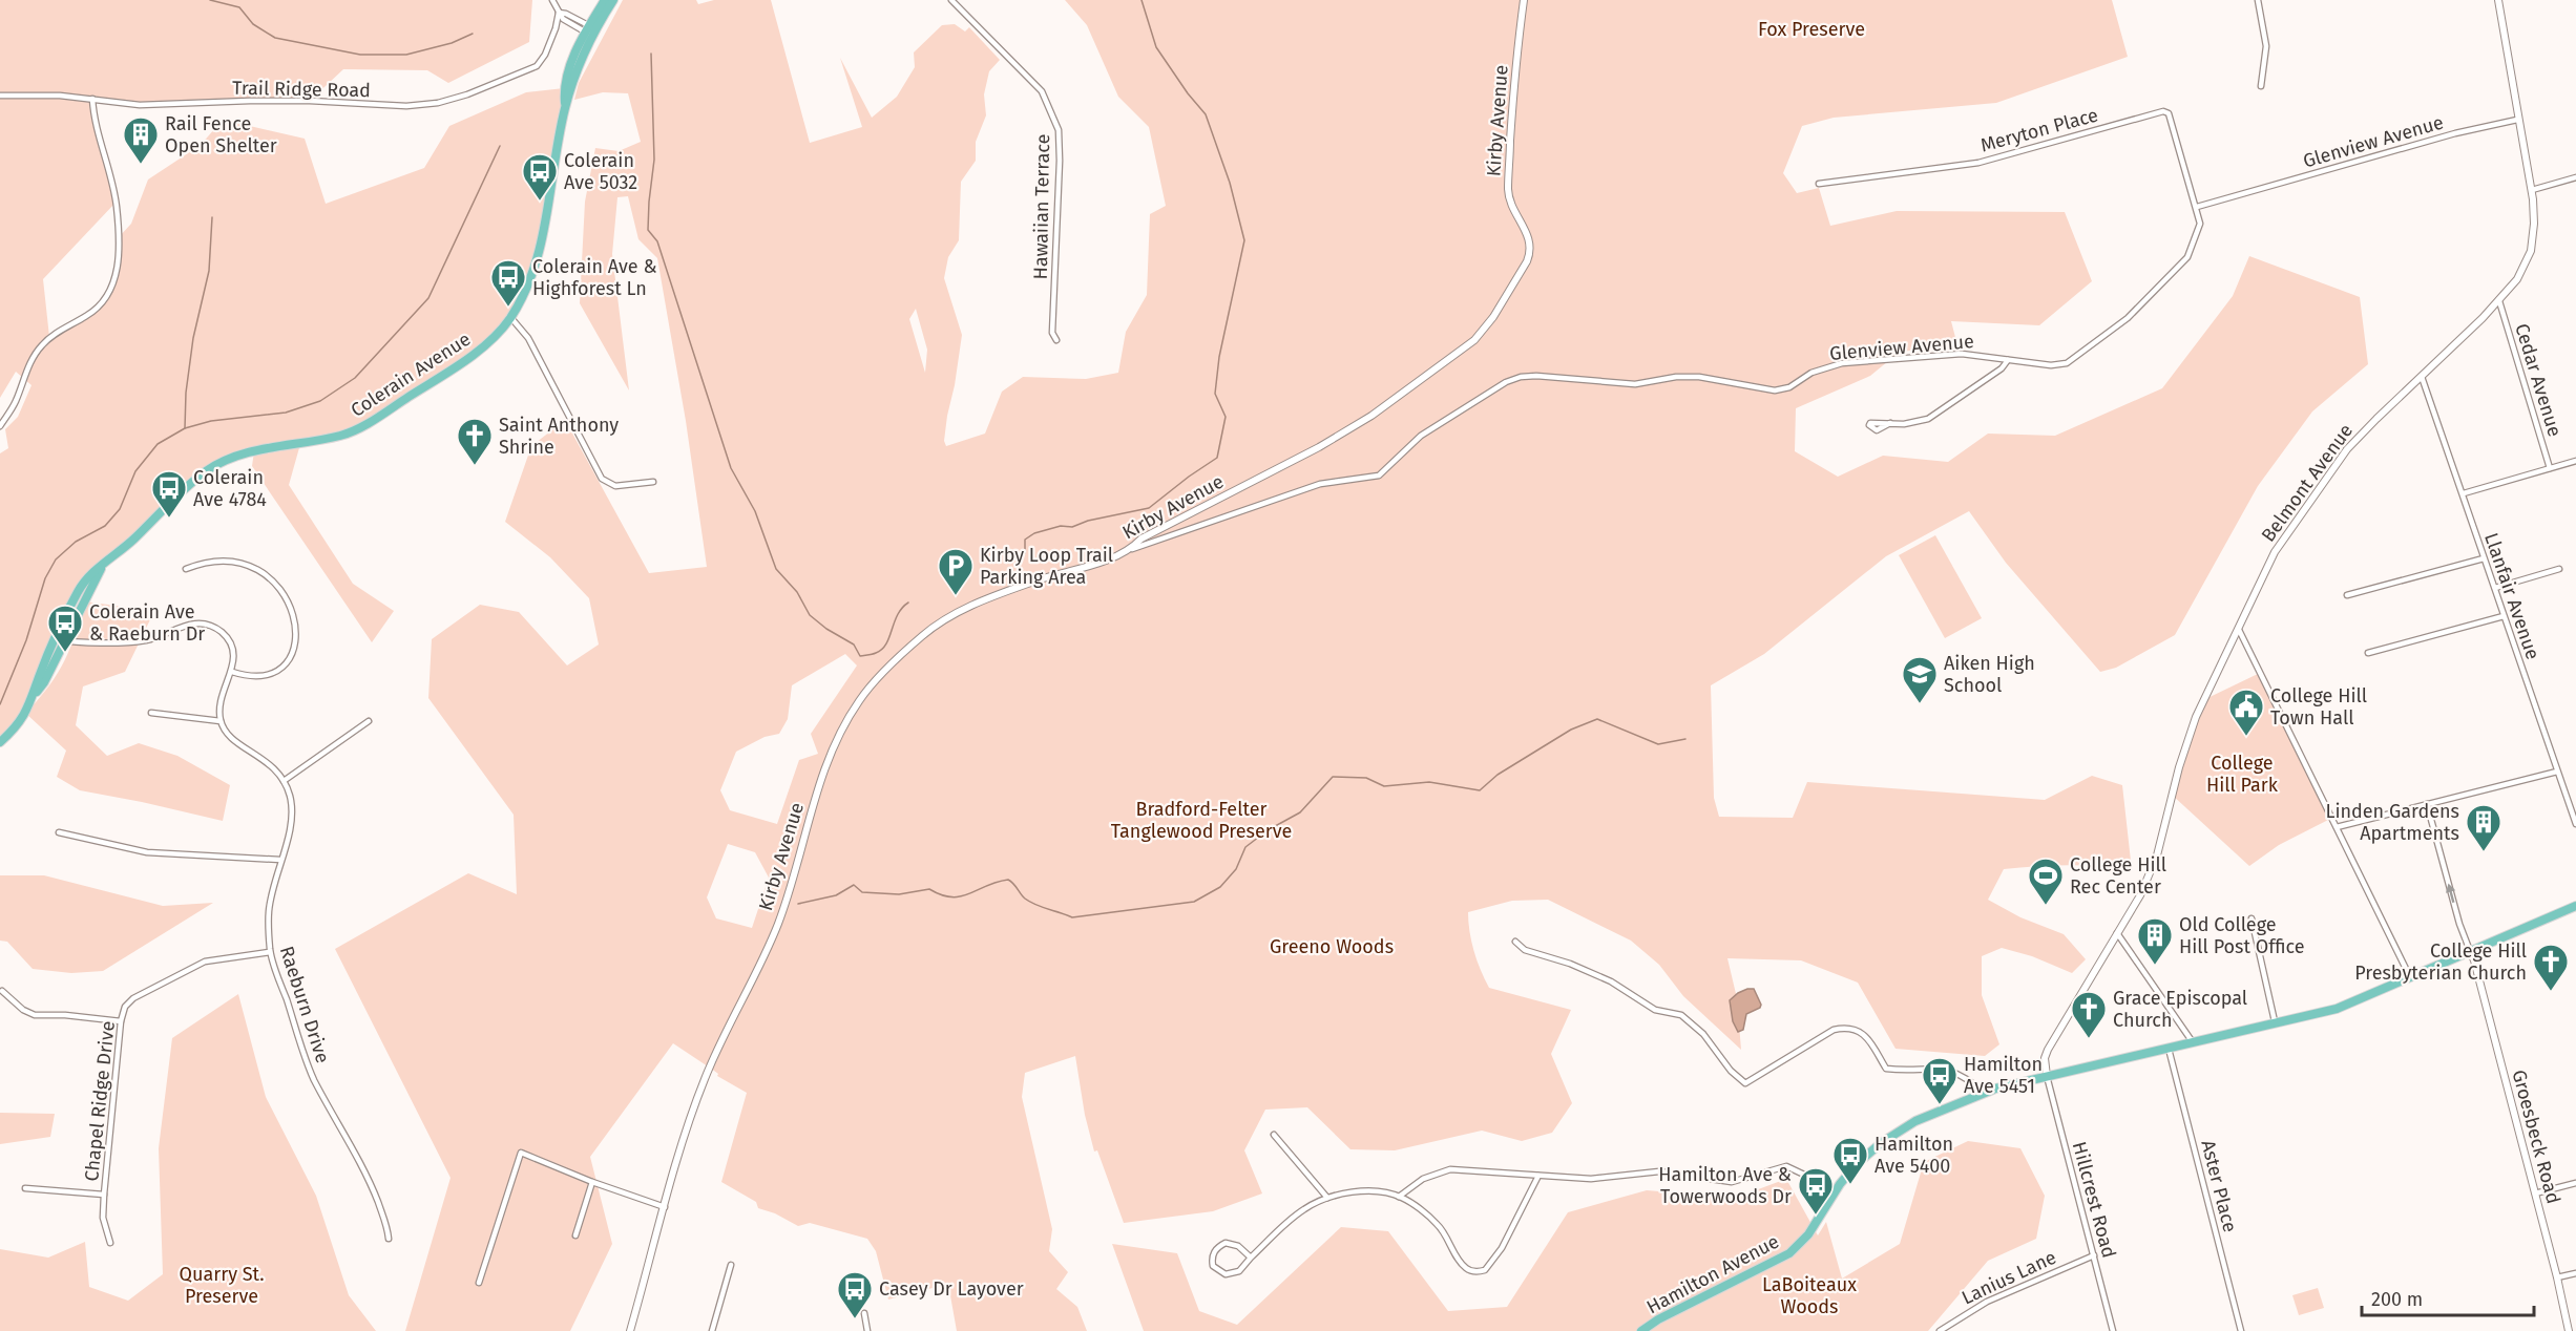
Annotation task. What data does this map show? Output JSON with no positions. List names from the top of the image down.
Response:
{
  "streets": {
    "main road": ["Colerain Avenue", "Hamilton Avenue"],
    "street": [
      "Trail Ridge Road",
      "Kirby Avenue",
      "Meryton Place",
      "Glenview Avenue",
      "Hawaiian Terrace",
      "Cedar Avenue",
      "Belmont Avenue",
      "Llanfair Avenue",
      "Raeburn Drive",
      "Chapel Ridge Drive",
      "Groesbeck Road",
      "Aster Place",
      "Hillcrest Road",
      "Lanius Lane"
    ]
  },
  "crossings": [
    ["Kirby Avenue", "Glenview Avenue"],
    ["Meryton Place", "Glenview Avenue"],
    ["Glenview Avenue", "Belmont Avenue"],
    ["Cedar Avenue", "Belmont Avenue"],
    ["Belmont Avenue", "Llanfair Avenue"],
    ["Belmont Avenue", "Hillcrest Road"],
    ["Belmont Avenue", "Hamilton Avenue"],
    ["Raeburn Drive", "Chapel Ridge Drive"],
    ["Groesbeck Road", "Hamilton Avenue"],
    ["Aster Place", "Hamilton Avenue"],
    ["Hillcrest Road", "Hamilton Avenue"],
    ["Hillcrest Road", "Lanius Lane"]
  ],
  "parks": [
    "Fox Preserve",
    "College Hill Park",
    "Bradford-Felter Tanglewood Preserve",
    "Greeno Woods",
    "Quarry St. Preserve",
    "LaBoiteaux Woods"
  ],
  "places": {
    "building": ["Rail Fence Open Shelter", "Linden Gardens Apartments", "Old College Hill Post Office"],
    "bus stop": [
      "Colerain Ave 5032",
      "Colerain Ave & Highforest Ln",
      "Colerain Ave 4784",
      "Colerain Ave & Raeburn Dr",
      "Hamilton Ave 5451",
      "Hamilton Ave 5400",
      "Hamilton Ave & Towerwoods Dr",
      "Casey Dr Layover"
    ],
    "church": ["Saint Anthony Shrine", "College Hill Presbyterian Church", "Grace Episcopal Church"],
    "parking": ["Kirby Loop Trail Parking Area"],
    "school or university": ["Aiken High School"],
    "public building": ["College Hill Town Hall"],
    "sports": ["College Hill Rec Center"]
  },
  "scale_bar": "200 m"
}
